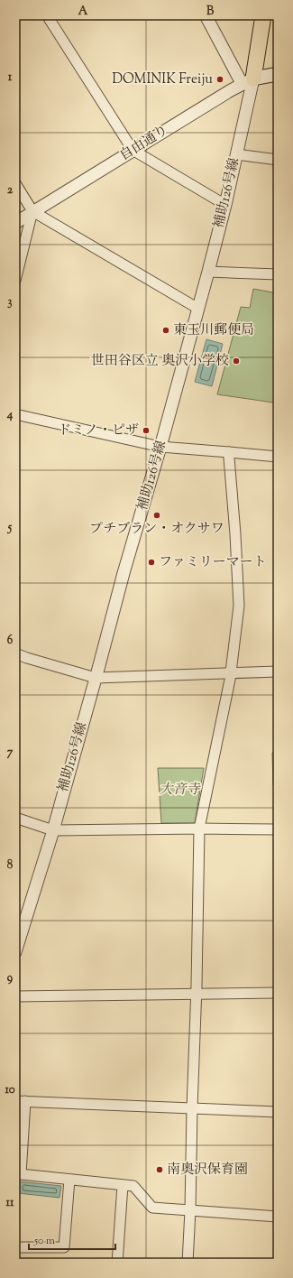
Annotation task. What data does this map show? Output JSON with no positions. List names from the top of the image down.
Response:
{
  "streets": {
    "main road": ["自由通り", "補助126号線"]
  },
  "crossings": [
    ["自由通り", "補助126号線"]
  ],
  "parks": ["大音寺"],
  "places": [
    "DOMINIK Freiju",
    "東玉川郵便局",
    "世田谷区立 奥沢小学校",
    "ドミノ・ピザ",
    "プチブラン・オクサワ",
    "ファミリーマート",
    "南奥沢保育園"
  ],
  "scale_bar": "50 m",
  "grid": {
    "columns": ["A", "B"],
    "rows": [
      "1",
      "2",
      "3",
      "4",
      "5",
      "6",
      "7",
      "8",
      "9",
      "10",
      "11"
    ]
  }
}
